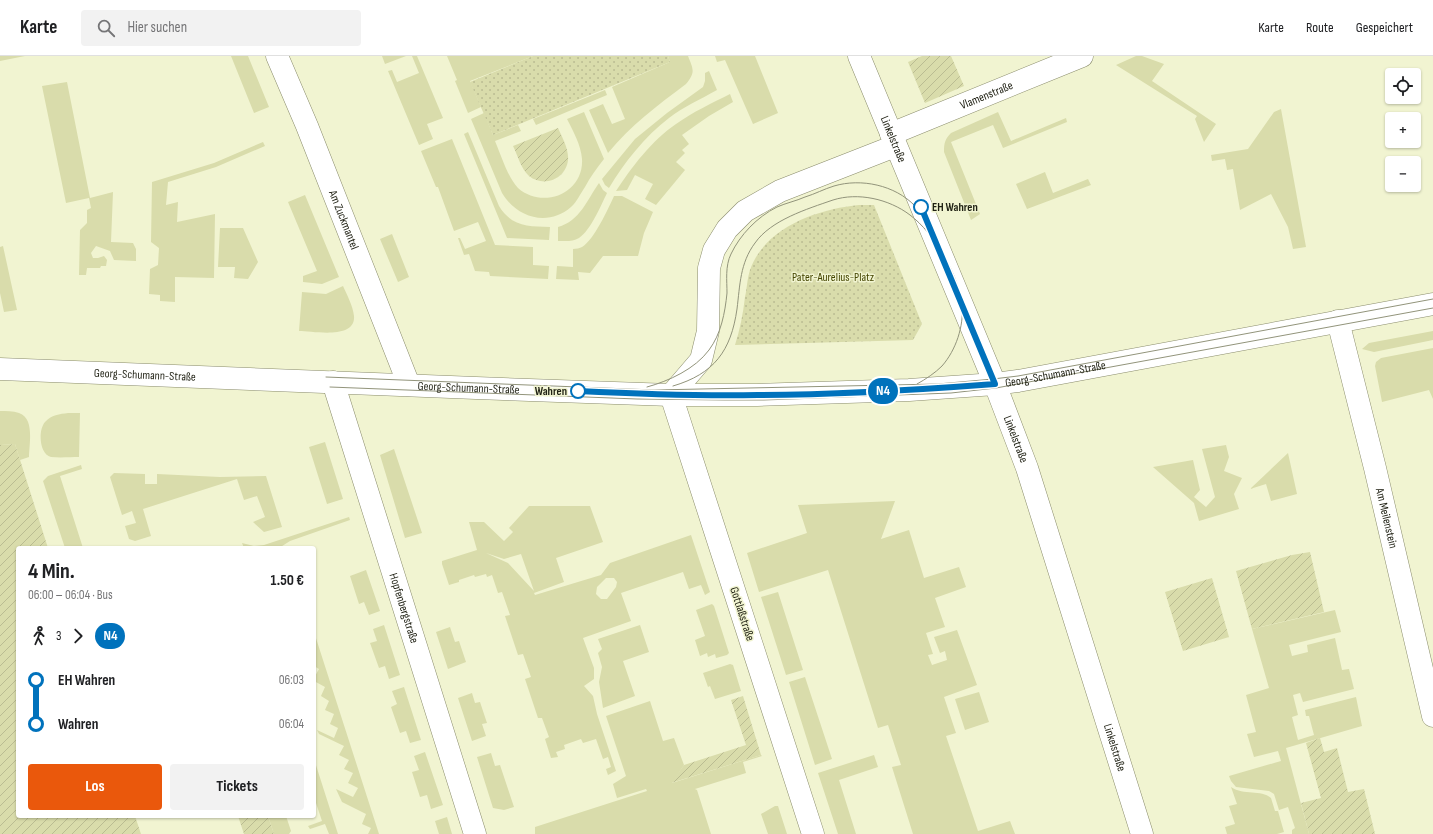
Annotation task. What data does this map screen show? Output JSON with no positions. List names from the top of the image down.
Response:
{
  "streets": {
    "street": [
      "Vlamenstraße",
      "Linkelstraße",
      "Am Zuckmantel",
      "Georg-Schumann-Straße",
      "Am Meilenstein",
      "Hopfenbergstraße",
      "Gottlaßstraße"
    ]
  },
  "crossings": [
    ["Vlamenstraße", "Linkelstraße"],
    ["Linkelstraße", "Georg-Schumann-Straße"],
    ["Am Zuckmantel", "Georg-Schumann-Straße"],
    ["Georg-Schumann-Straße", "Am Meilenstein"],
    ["Georg-Schumann-Straße", "Hopfenbergstraße"],
    ["Georg-Schumann-Straße", "Gottlaßstraße"]
  ],
  "parks": ["Pater-Aurelius-Platz"],
  "places": ["EH Wahren", "Wahren"],
  "lines": ["bus line N4"],
  "page": {
    "header": "Karte",
    "search": "Hier suchen",
    "nav": ["Karte", "Route", "Gespeichert"],
    "on_map": "N4",
    "map_buttons": ["+", "−"],
    "heading": ["4 Min.", "06:00 – 06:04 · Bus", "1.50 €"],
    "legs": ["3", "N4"],
    "list": [
      {
        "name": "EH Wahren",
        "value": "06:03"
      },
      {
        "name": "Wahren",
        "value": "06:04"
      }
    ],
    "buttons": ["Los", "Tickets"]
  }
}
